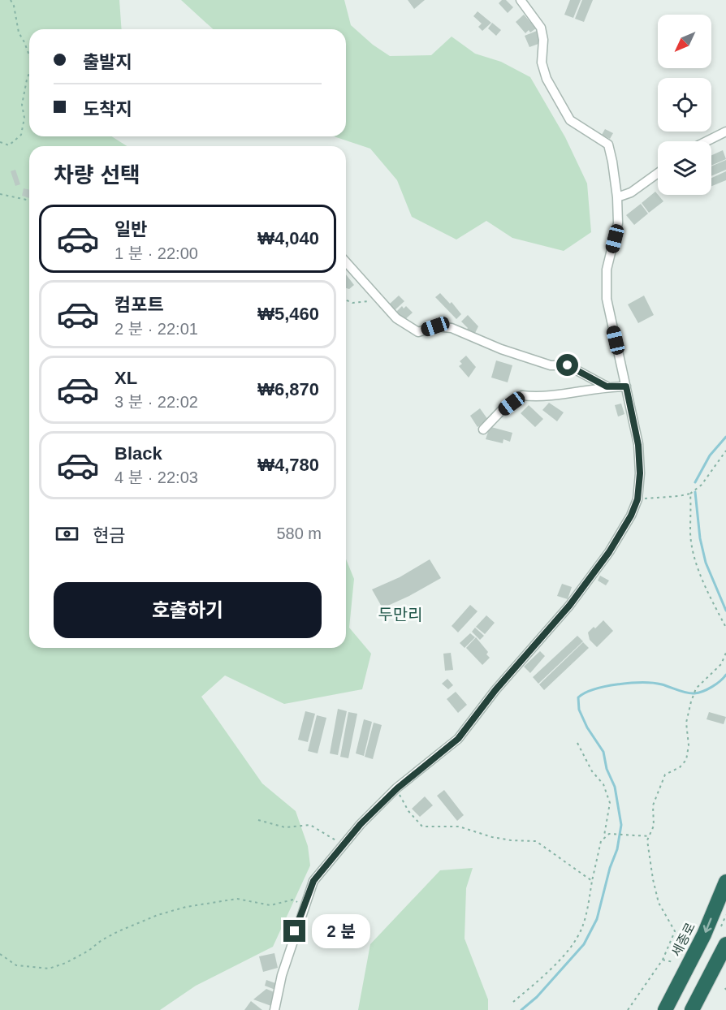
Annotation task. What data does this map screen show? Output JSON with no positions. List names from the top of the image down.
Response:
{
  "streets": {
    "highway": ["세종로"]
  },
  "districts": ["두만리"],
  "north": "bottom left",
  "page": {
    "banner": ["출발지", "도착지"],
    "heading": "차량 선택",
    "list": [
      {
        "name": "일반",
        "note": "1 분 · 22:00",
        "value": "₩4,040"
      },
      {
        "name": "컴포트",
        "note": "2 분 · 22:01",
        "value": "₩5,460"
      },
      {
        "name": "XL",
        "note": "3 분 · 22:02",
        "value": "₩6,870"
      },
      {
        "name": "Black",
        "note": "4 분 · 22:03",
        "value": "₩4,780"
      }
    ],
    "pay": ["현금", "580 m"],
    "buttons": "호출하기",
    "bubble": "2 분"
  }
}
